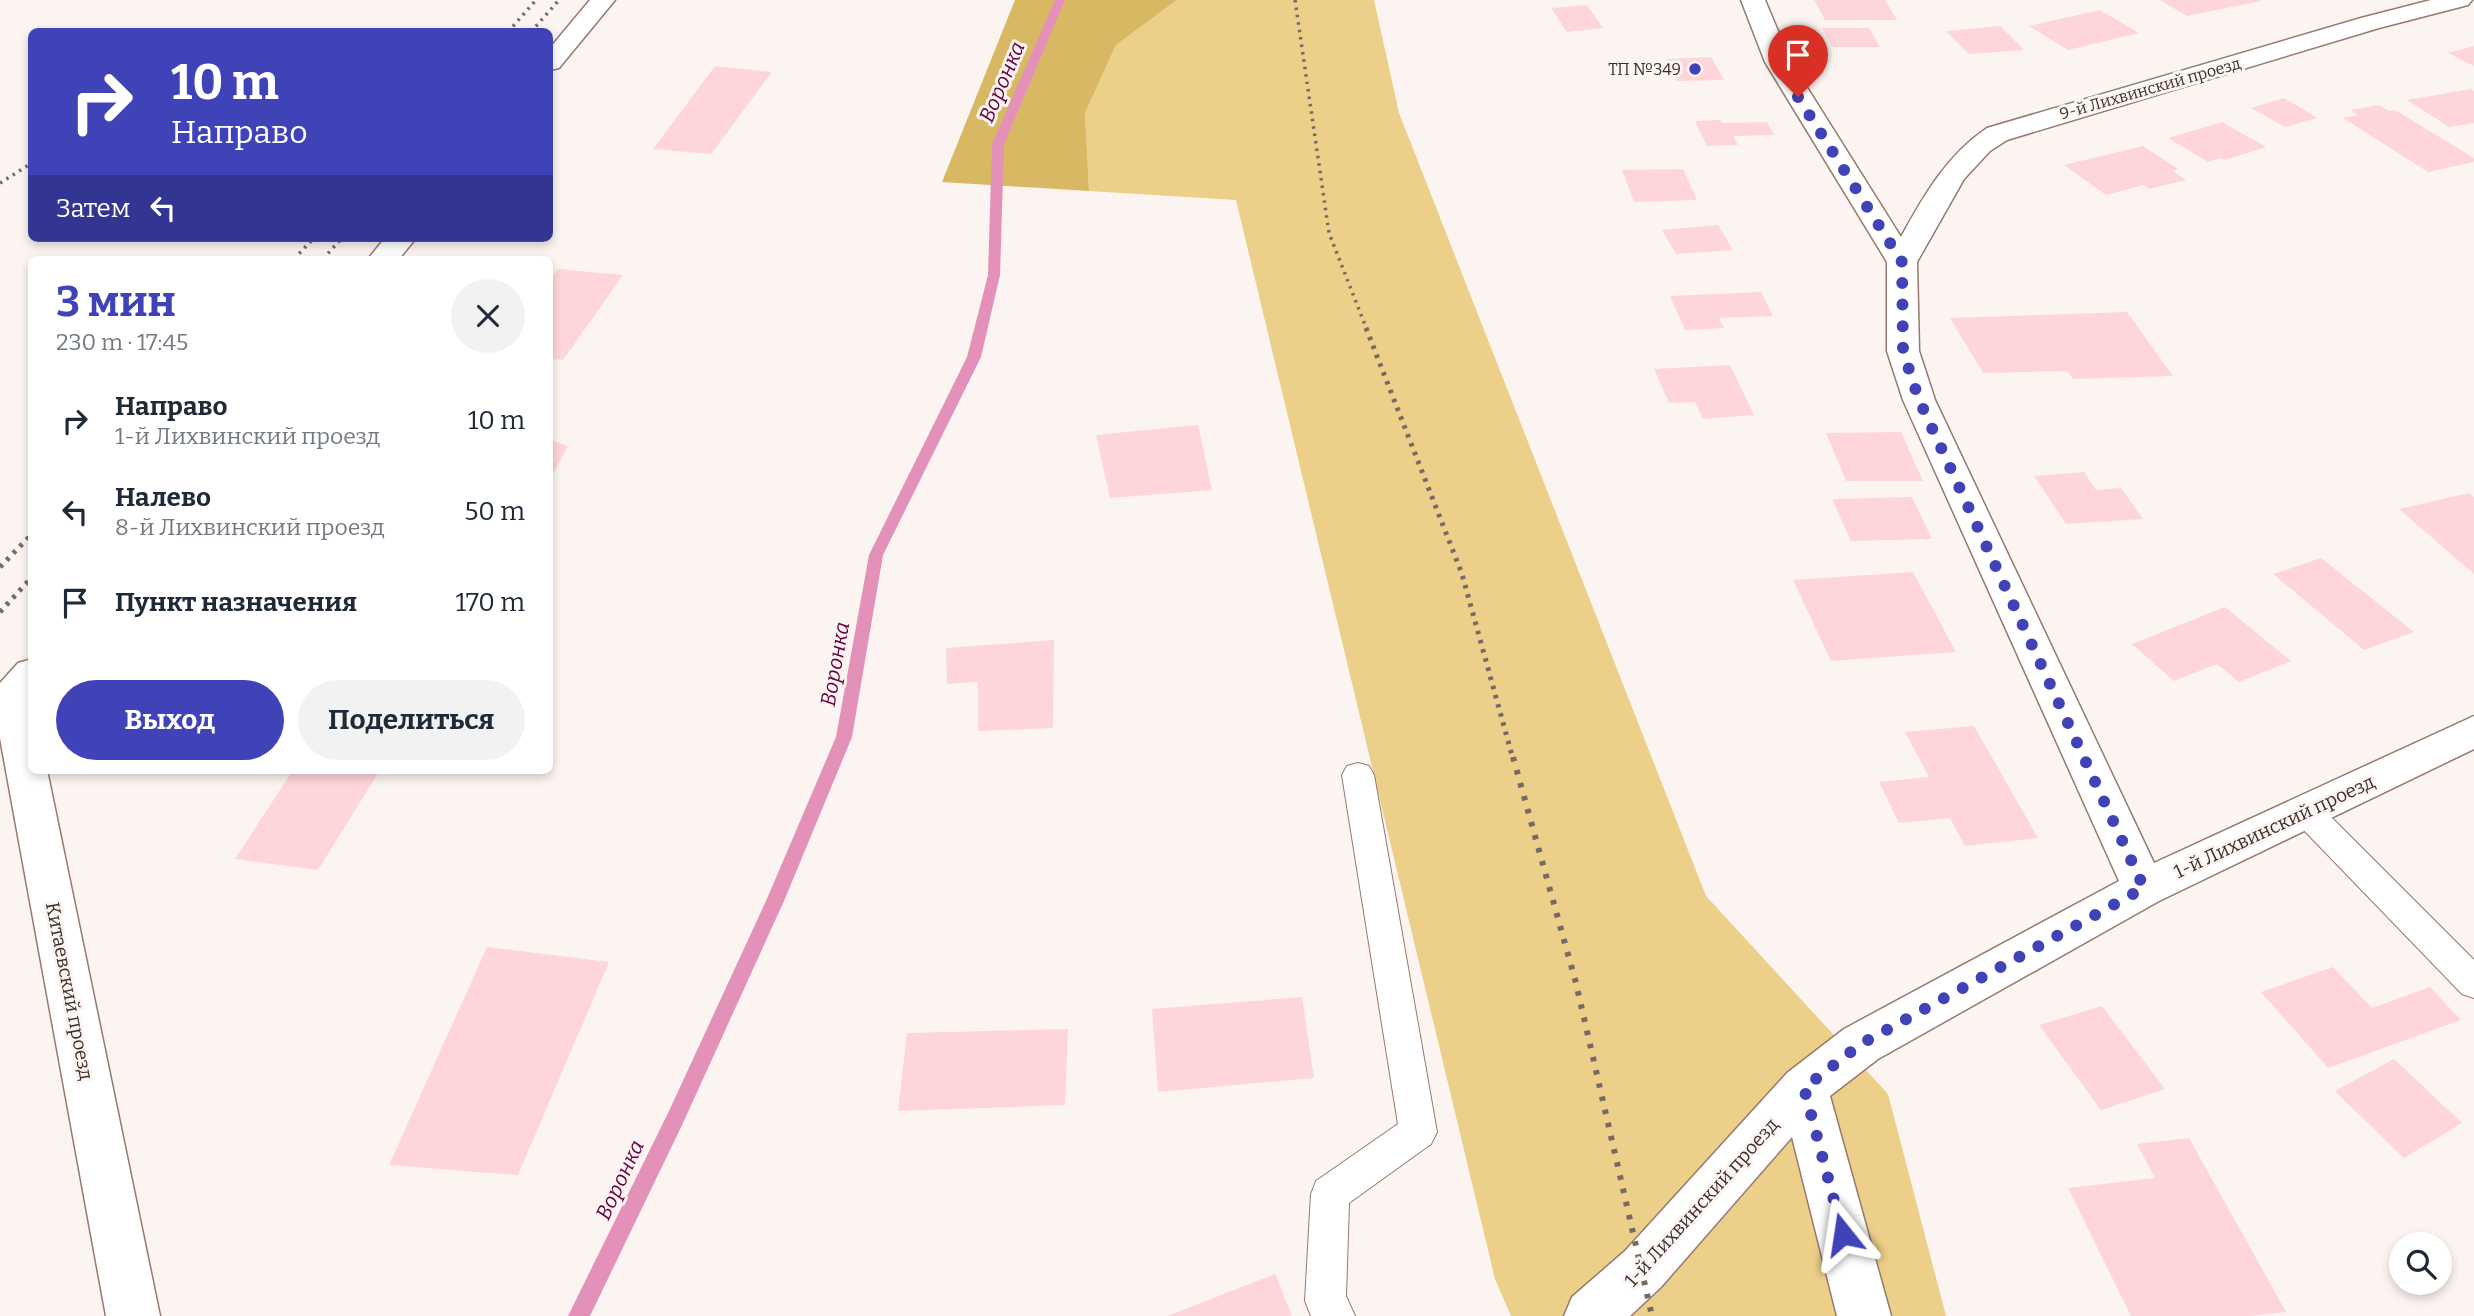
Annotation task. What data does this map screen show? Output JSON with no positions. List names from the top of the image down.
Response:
{
  "streets": {
    "street": ["9-й Лихвинский проезд", "1-й Лихвинский проезд", "Китаевский проезд"]
  },
  "water": ["Воронка"],
  "places": ["ТП №349"],
  "page": {
    "turn": ["10 m", "Направо"],
    "then": "Затем",
    "heading": ["3 мин", "230 m · 17:45"],
    "list": [
      {
        "name": "Направо",
        "note": "1-й Лихвинский проезд",
        "value": "10 m"
      },
      {
        "name": "Налево",
        "note": "8-й Лихвинский проезд",
        "value": "50 m"
      },
      {
        "name": "Пункт назначения",
        "value": "170 m"
      }
    ],
    "buttons": ["Выход", "Поделиться"]
  }
}
